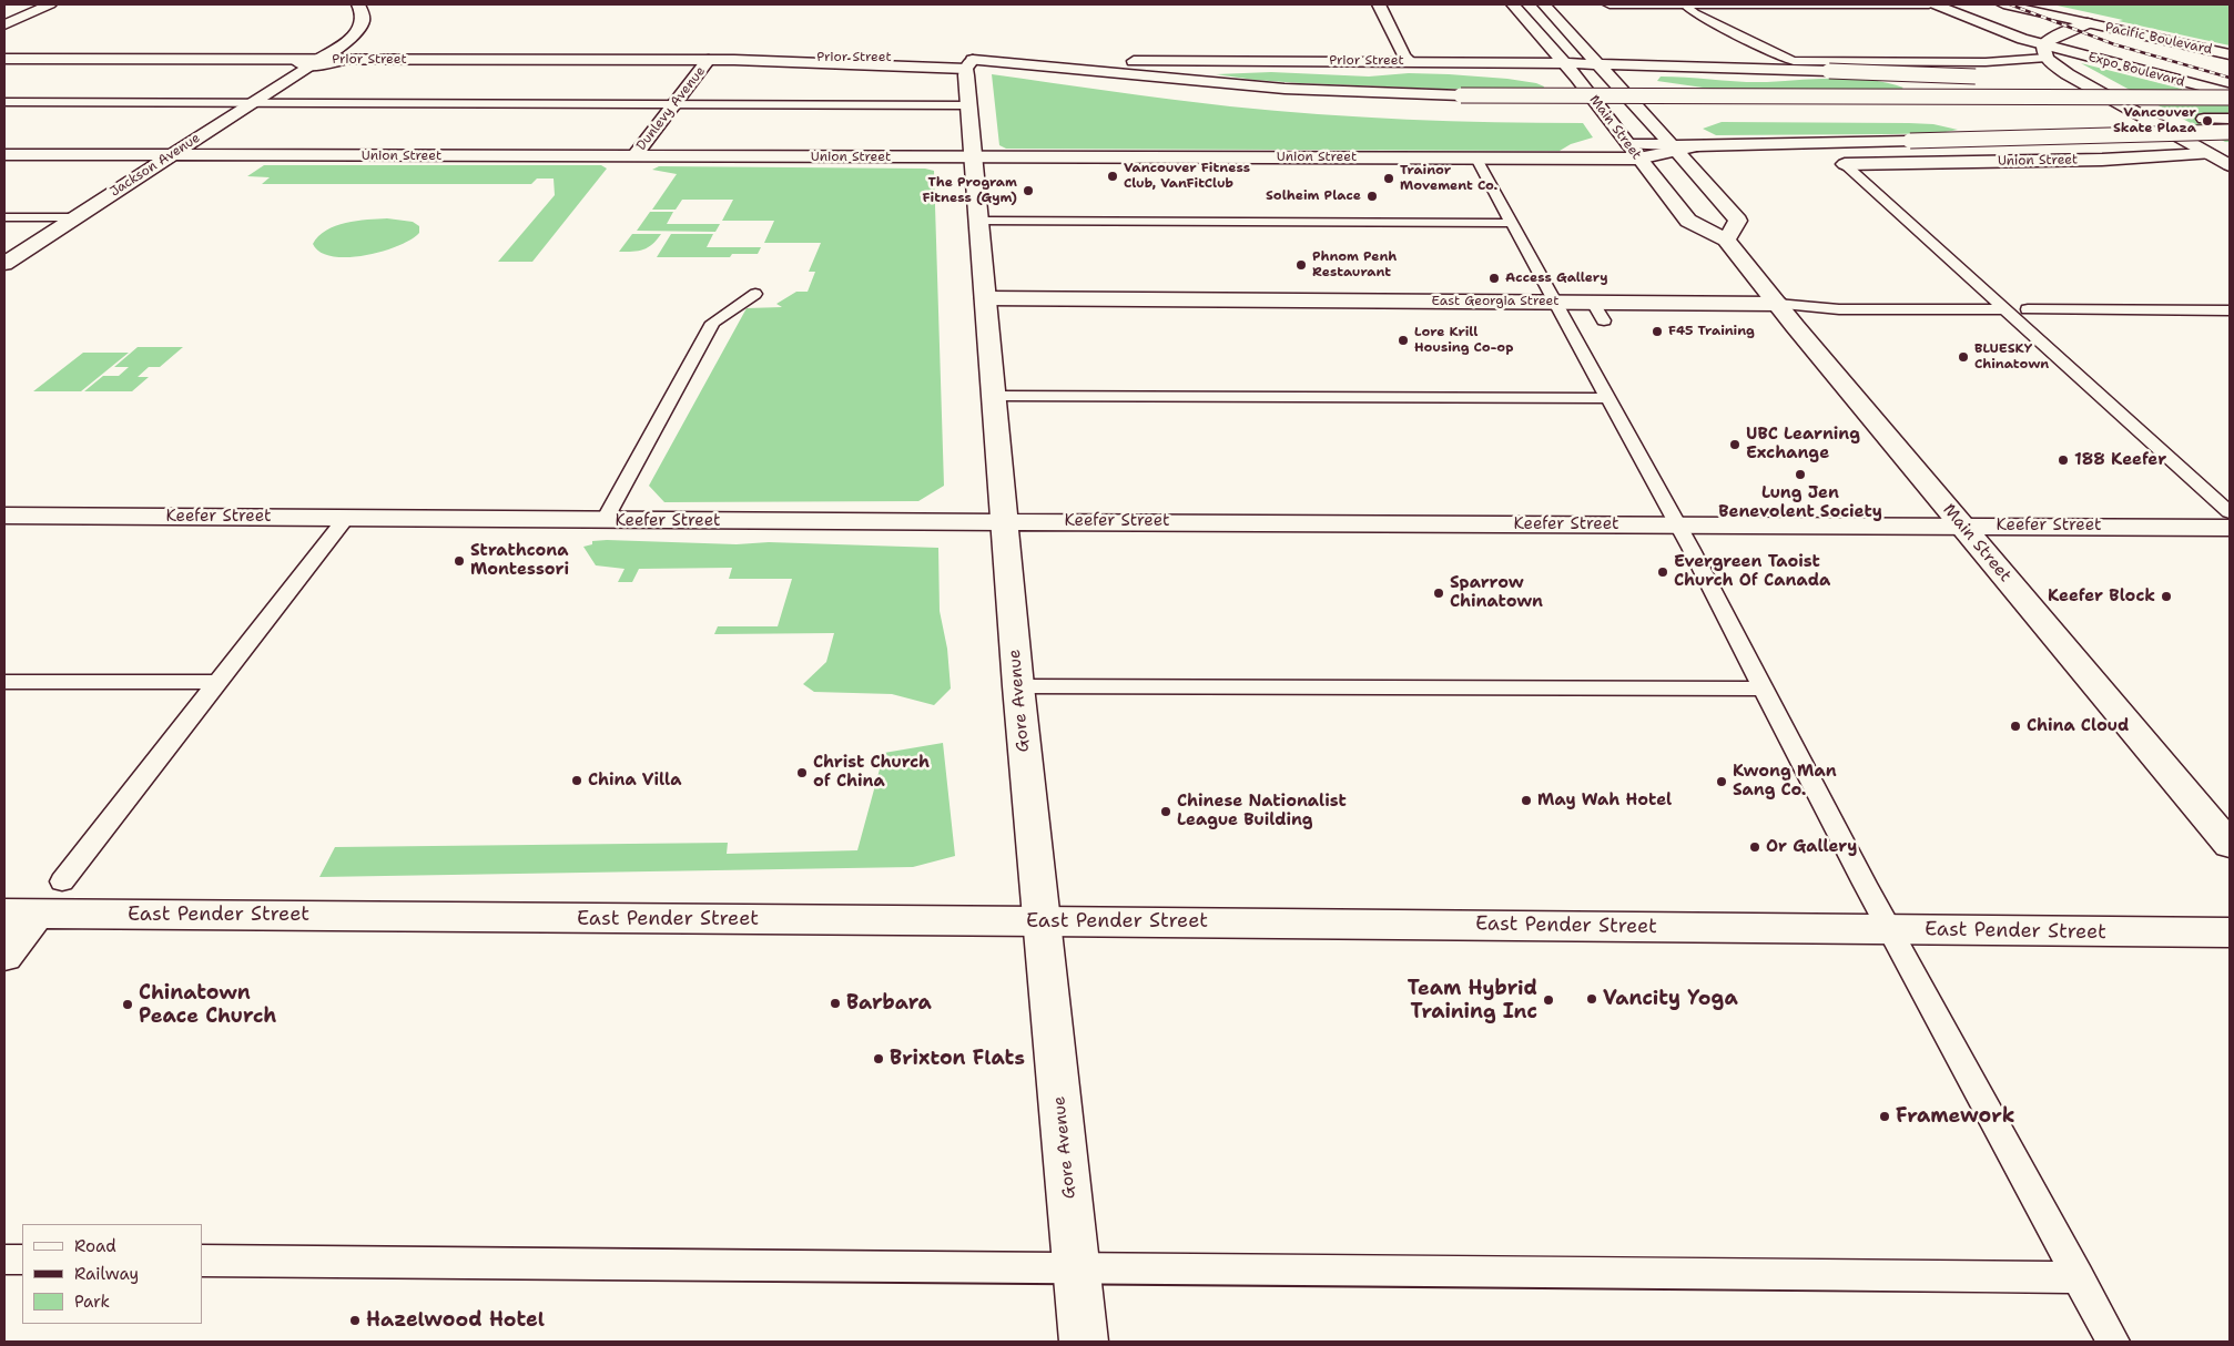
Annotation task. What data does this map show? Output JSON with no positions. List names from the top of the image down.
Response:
{
  "streets": {
    "street": [
      "Pacific Boulevard",
      "Prior Street",
      "Expo Boulevard",
      "Dunlevy Avenue",
      "Main Street",
      "Union Street",
      "Jackson Avenue",
      "East Georgia Street",
      "Keefer Street",
      "Gore Avenue",
      "East Pender Street"
    ]
  },
  "crossings": [
    ["Prior Street", "Dunlevy Avenue"],
    ["Prior Street", "Main Street"],
    ["Prior Street", "Jackson Avenue"],
    ["Prior Street", "Gore Avenue"],
    ["Dunlevy Avenue", "Union Street"],
    ["Main Street", "Union Street"],
    ["Main Street", "East Georgia Street"],
    ["Main Street", "Keefer Street"],
    ["Union Street", "Jackson Avenue"],
    ["Union Street", "Gore Avenue"],
    ["East Georgia Street", "Gore Avenue"],
    ["Keefer Street", "Gore Avenue"],
    ["Gore Avenue", "East Pender Street"]
  ],
  "places": [
    "Vancouver Skate Plaza",
    "Vancouver Fitness Club, VanFitClub",
    "Trainor Movement Co.",
    "The Program Fitness (Gym)",
    "Solheim Place",
    "Phnom Penh Restaurant",
    "Access Gallery",
    "F45 Training",
    "Lore Krill Housing Co-op",
    "BLUESKY Chinatown",
    "UBC Learning Exchange",
    "188 Keefer",
    "Lung Jen Benevolent Society",
    "Strathcona Montessori",
    "Evergreen Taoist Church Of Canada",
    "Sparrow Chinatown",
    "Keefer Block",
    "China Cloud",
    "Christ Church of China",
    "China Villa",
    "Kwong Man Sang Co.",
    "May Wah Hotel",
    "Chinese Nationalist League Building",
    "Or Gallery",
    "Vancity Yoga",
    "Team Hybrid Training Inc",
    "Barbara",
    "Chinatown Peace Church",
    "Brixton Flats",
    "Framework",
    "Hazelwood Hotel"
  ],
  "legend": ["Road", "Railway", "Park"]
}
